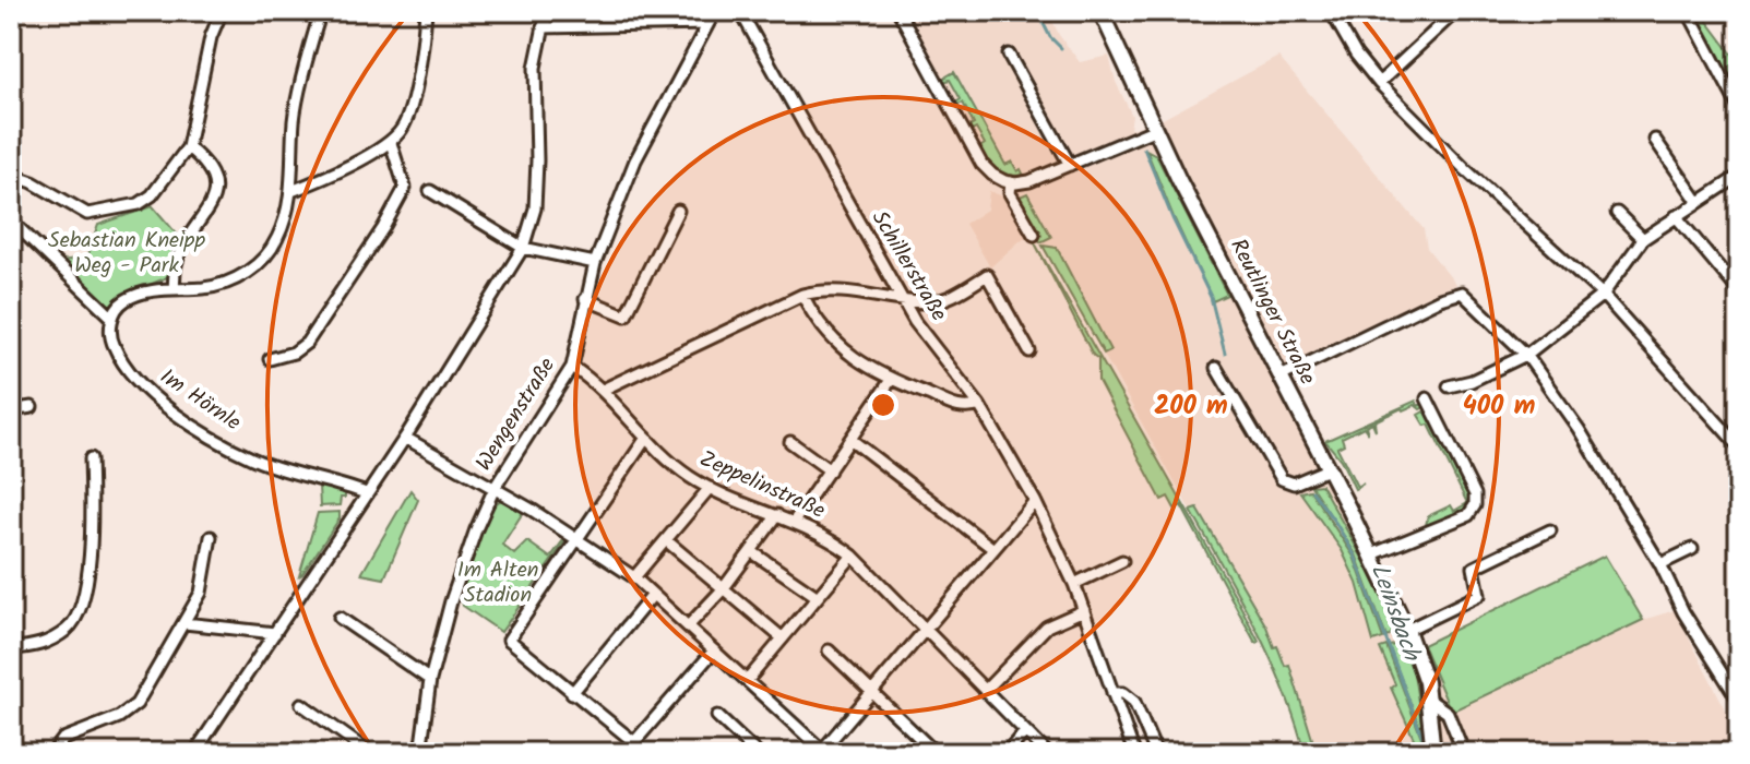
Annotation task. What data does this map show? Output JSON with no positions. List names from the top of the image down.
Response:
{
  "streets": {
    "main road": ["Reutlinger Straße"],
    "street": [
      "Schillerstraße",
      "Im Hörnle",
      "Wengenstraße",
      "Zeppelinstraße"
    ]
  },
  "crossings": [
    ["Wengenstraße", "Zeppelinstraße"]
  ],
  "water": ["Leinsbach"],
  "parks": ["Sebastian Kneipp Weg - Park", "Im Alten Stadion"],
  "rings": ["200 m", "400 m"]
}
